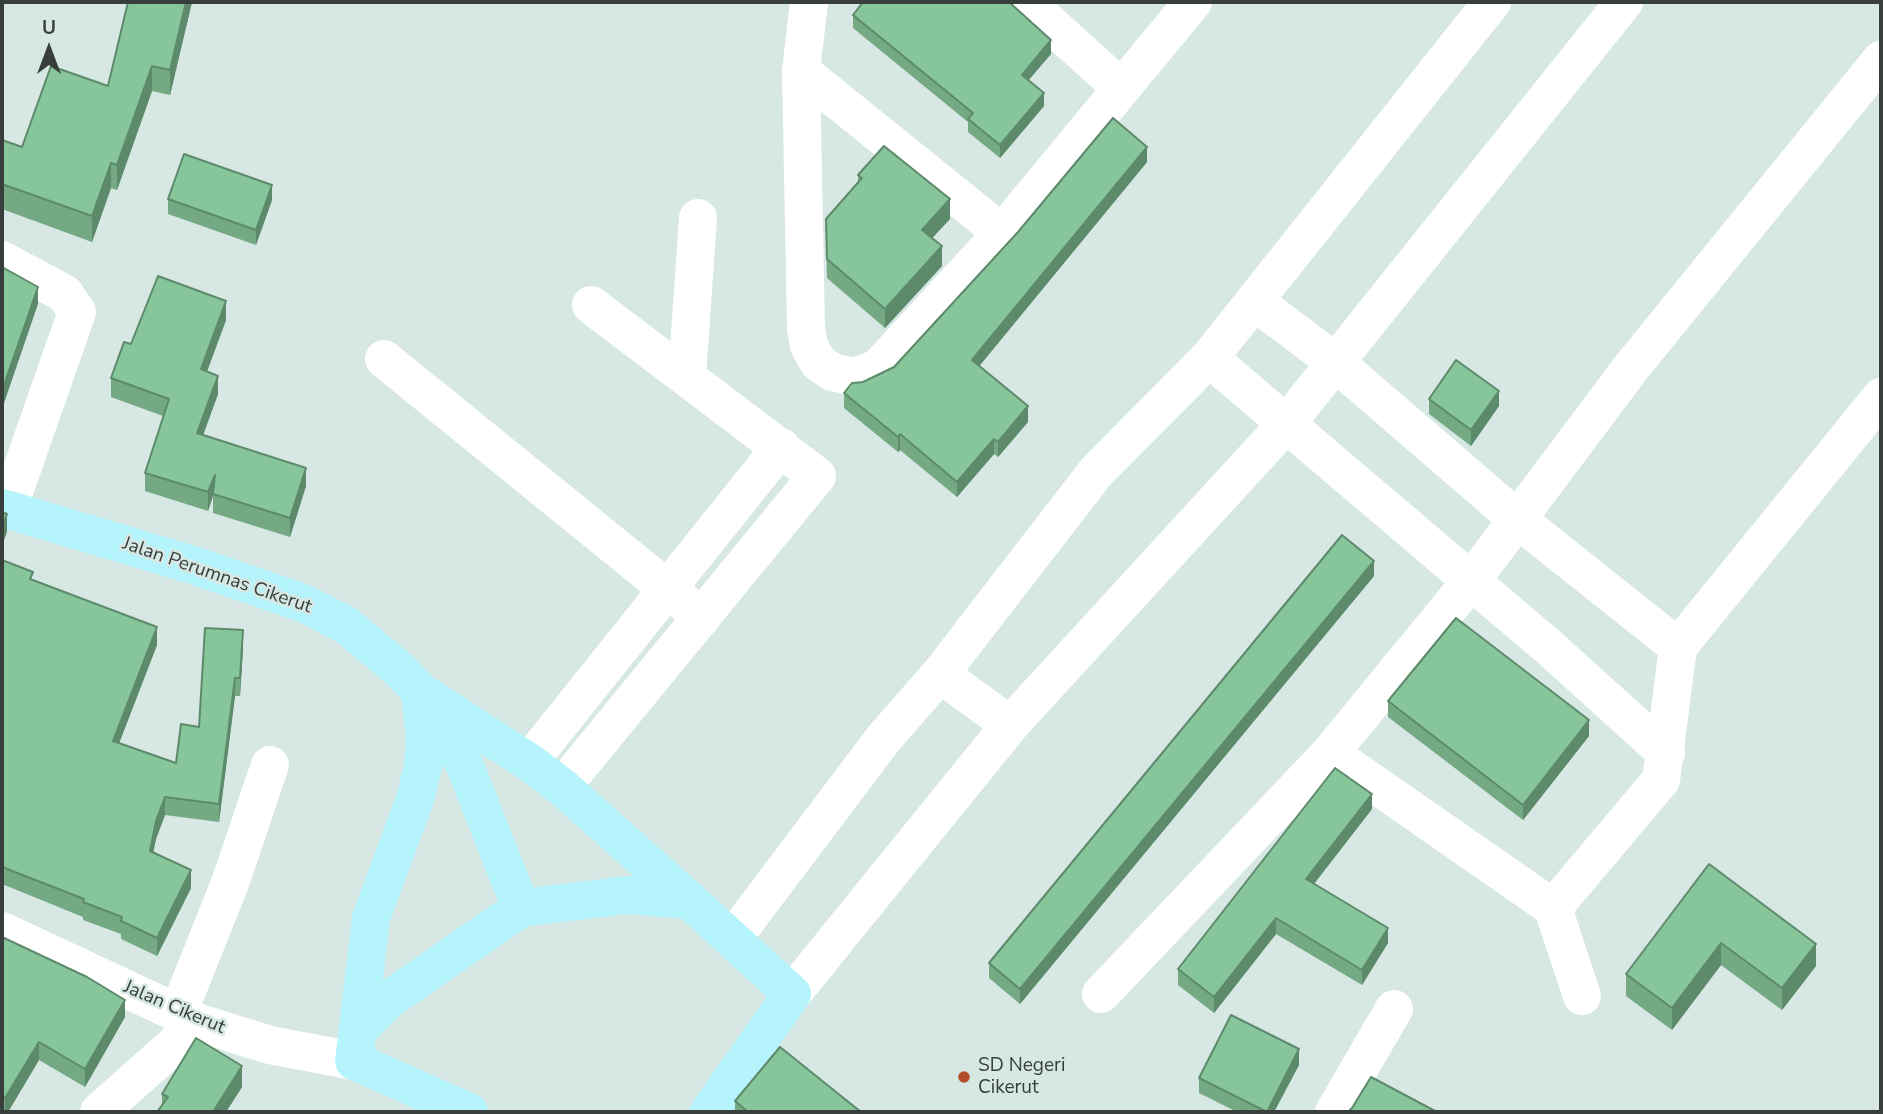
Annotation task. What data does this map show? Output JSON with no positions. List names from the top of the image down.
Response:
{
  "streets": {
    "street": ["Jalan Perumnas Cikerut", "Jalan Cikerut"]
  },
  "places": ["SD Negeri Cikerut"],
  "north": "top"
}
